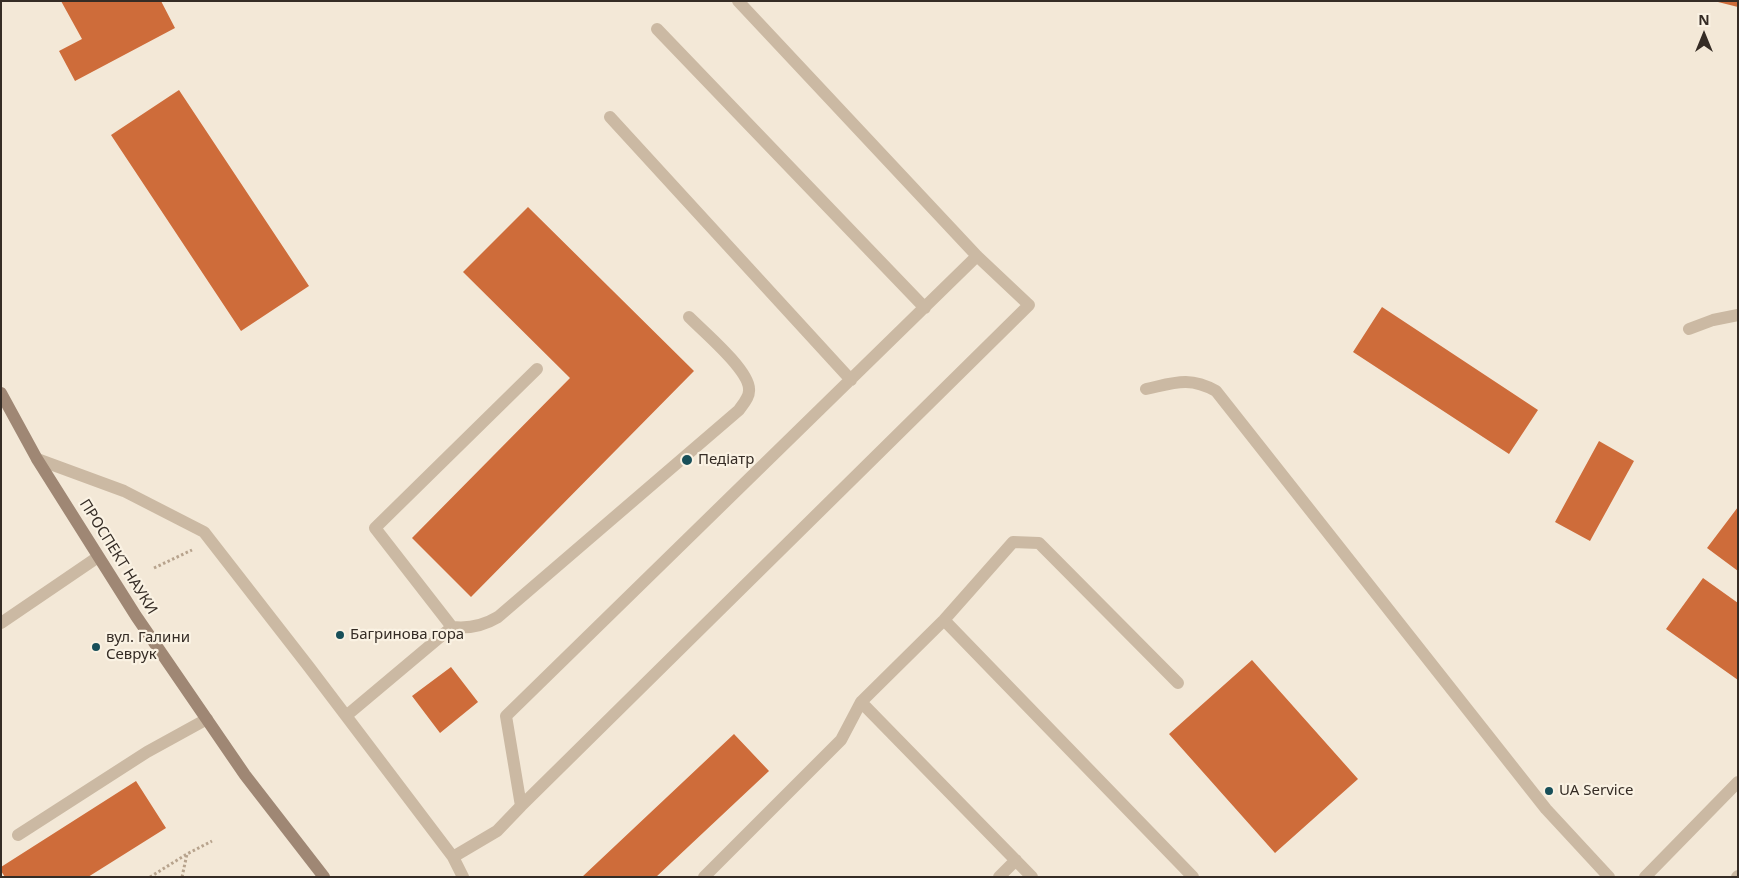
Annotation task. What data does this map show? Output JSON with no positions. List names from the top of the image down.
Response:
{
  "streets": {
    "main road": ["ПРОСПЕКТ НАУКИ"]
  },
  "places": [
    "Педіатр",
    "Багринова гора",
    "вул. Галини Севрук",
    "UA Service"
  ],
  "north": "top"
}
